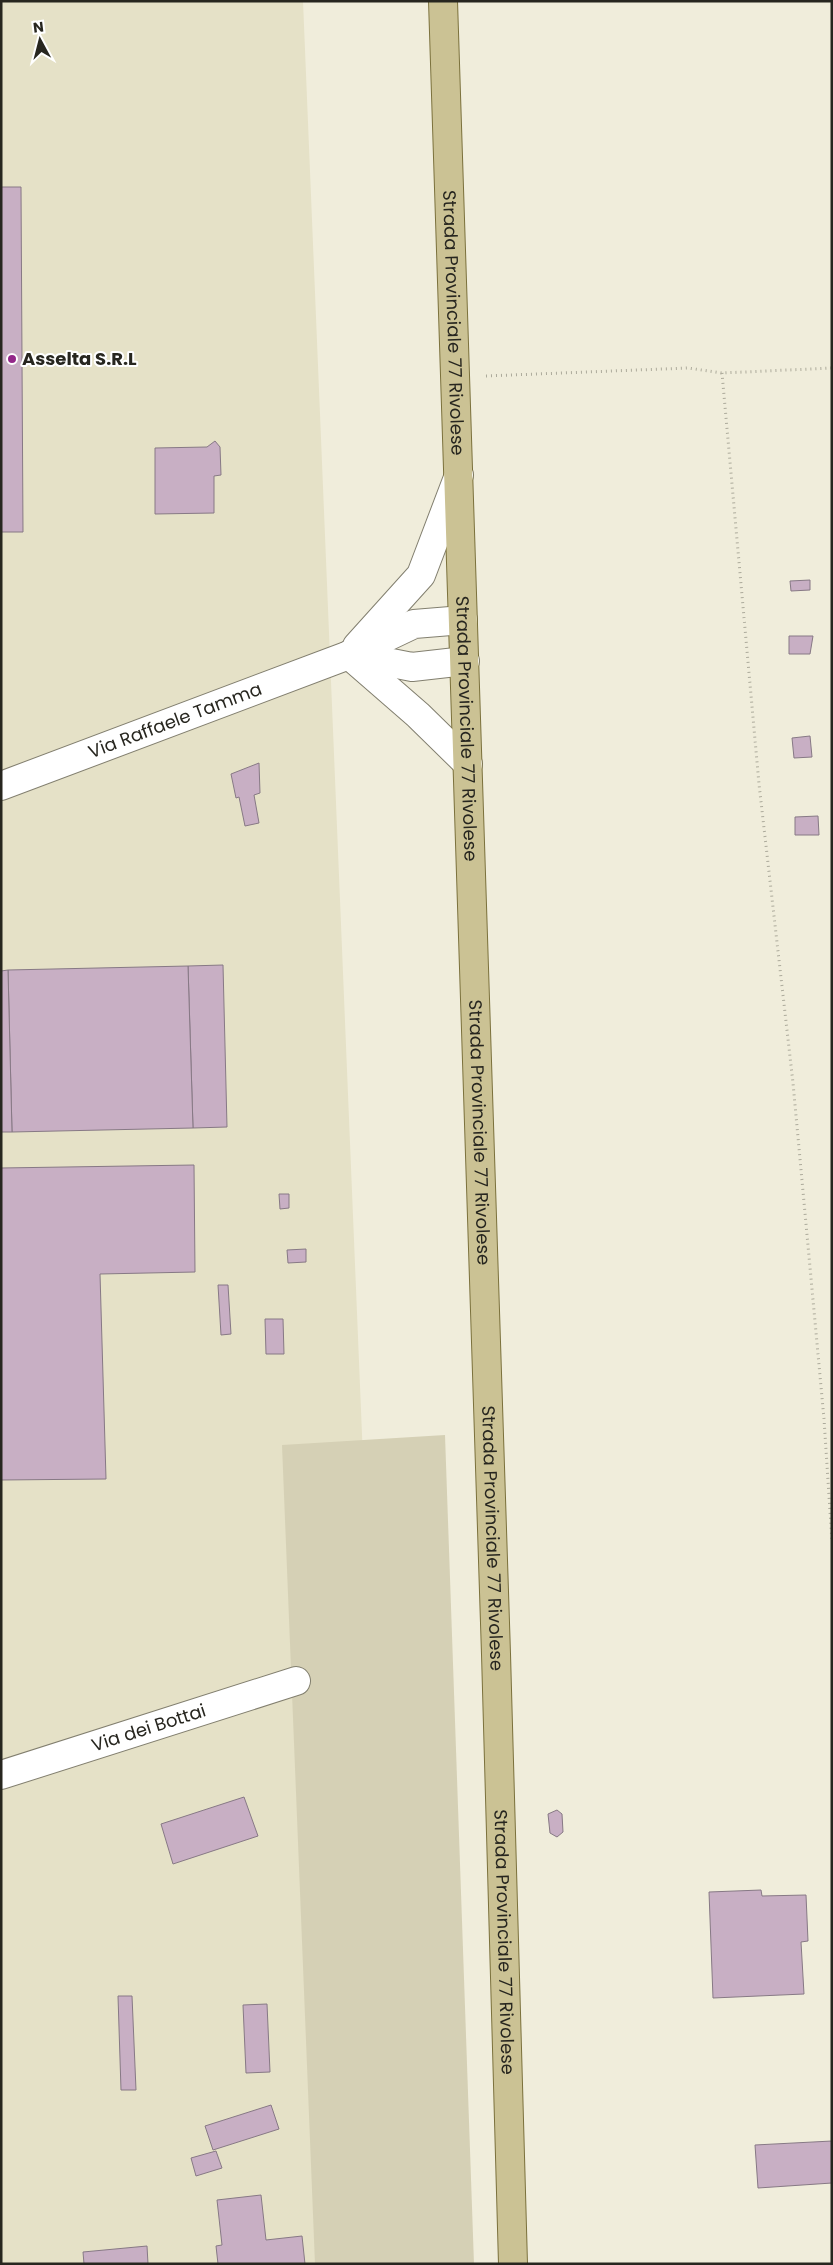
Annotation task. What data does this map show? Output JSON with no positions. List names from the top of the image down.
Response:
{
  "streets": {
    "main road": ["Strada Provinciale 77 Rivolese"],
    "street": ["Via Raffaele Tamma", "Via dei Bottai"]
  },
  "crossings": [
    ["Strada Provinciale 77 Rivolese", "Via Raffaele Tamma"]
  ],
  "places": ["Asselta S.R.L"],
  "north": "top"
}
